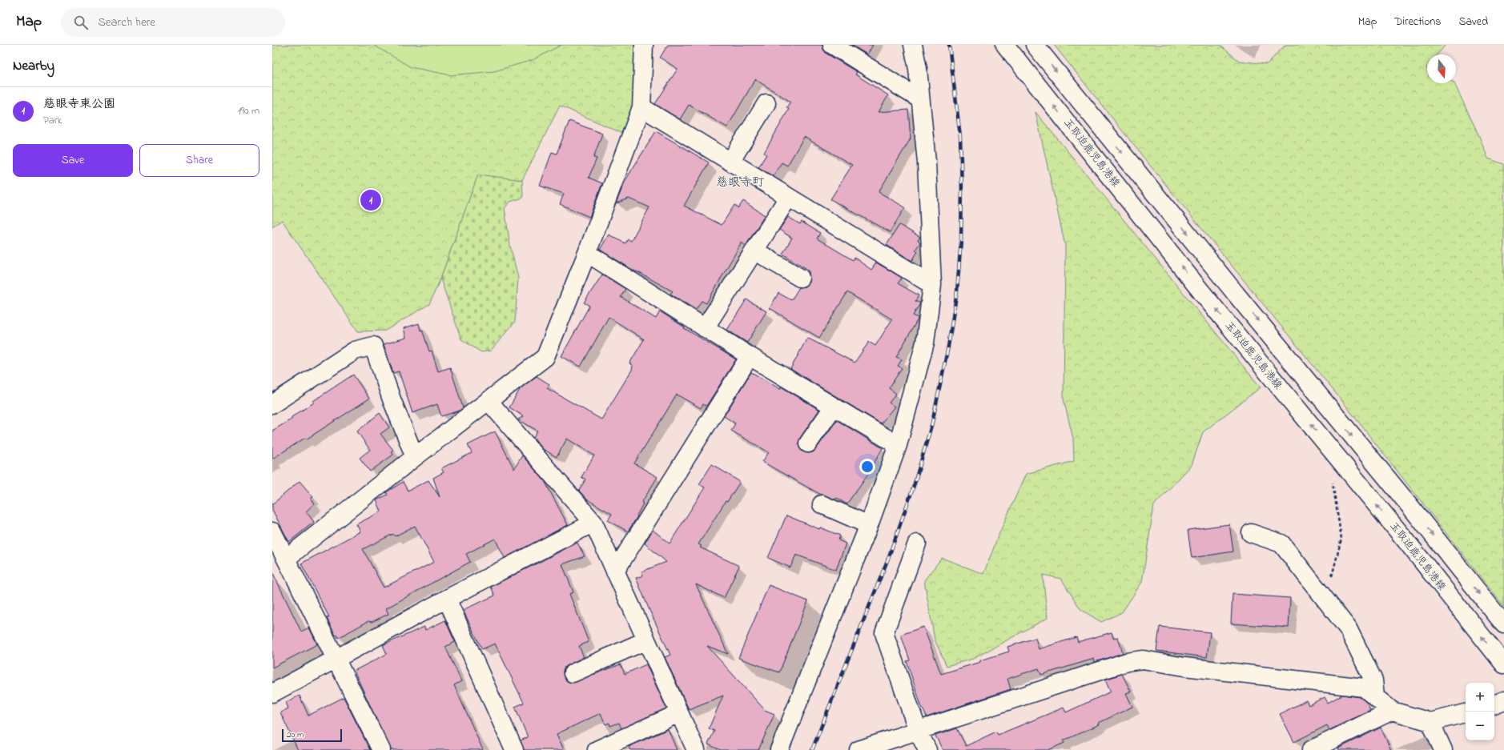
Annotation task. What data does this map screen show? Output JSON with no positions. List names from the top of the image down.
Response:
{
  "streets": {
    "street": ["玉取迫鹿児島港線"]
  },
  "districts": ["慈眼寺町"],
  "scale_bar": "20 m",
  "north": "bottom",
  "page": {
    "header": "Map",
    "search": "Search here",
    "nav": ["Map", "Directions", "Saved"],
    "heading": "Nearby",
    "list": [
      {
        "mark": "1",
        "name": "慈眼寺東公園",
        "note": "Park",
        "value": "190 m"
      }
    ],
    "buttons": ["Save", "Share"],
    "pins": "1",
    "map_buttons": ["+", "−"],
    "scale": "20 m"
  }
}
